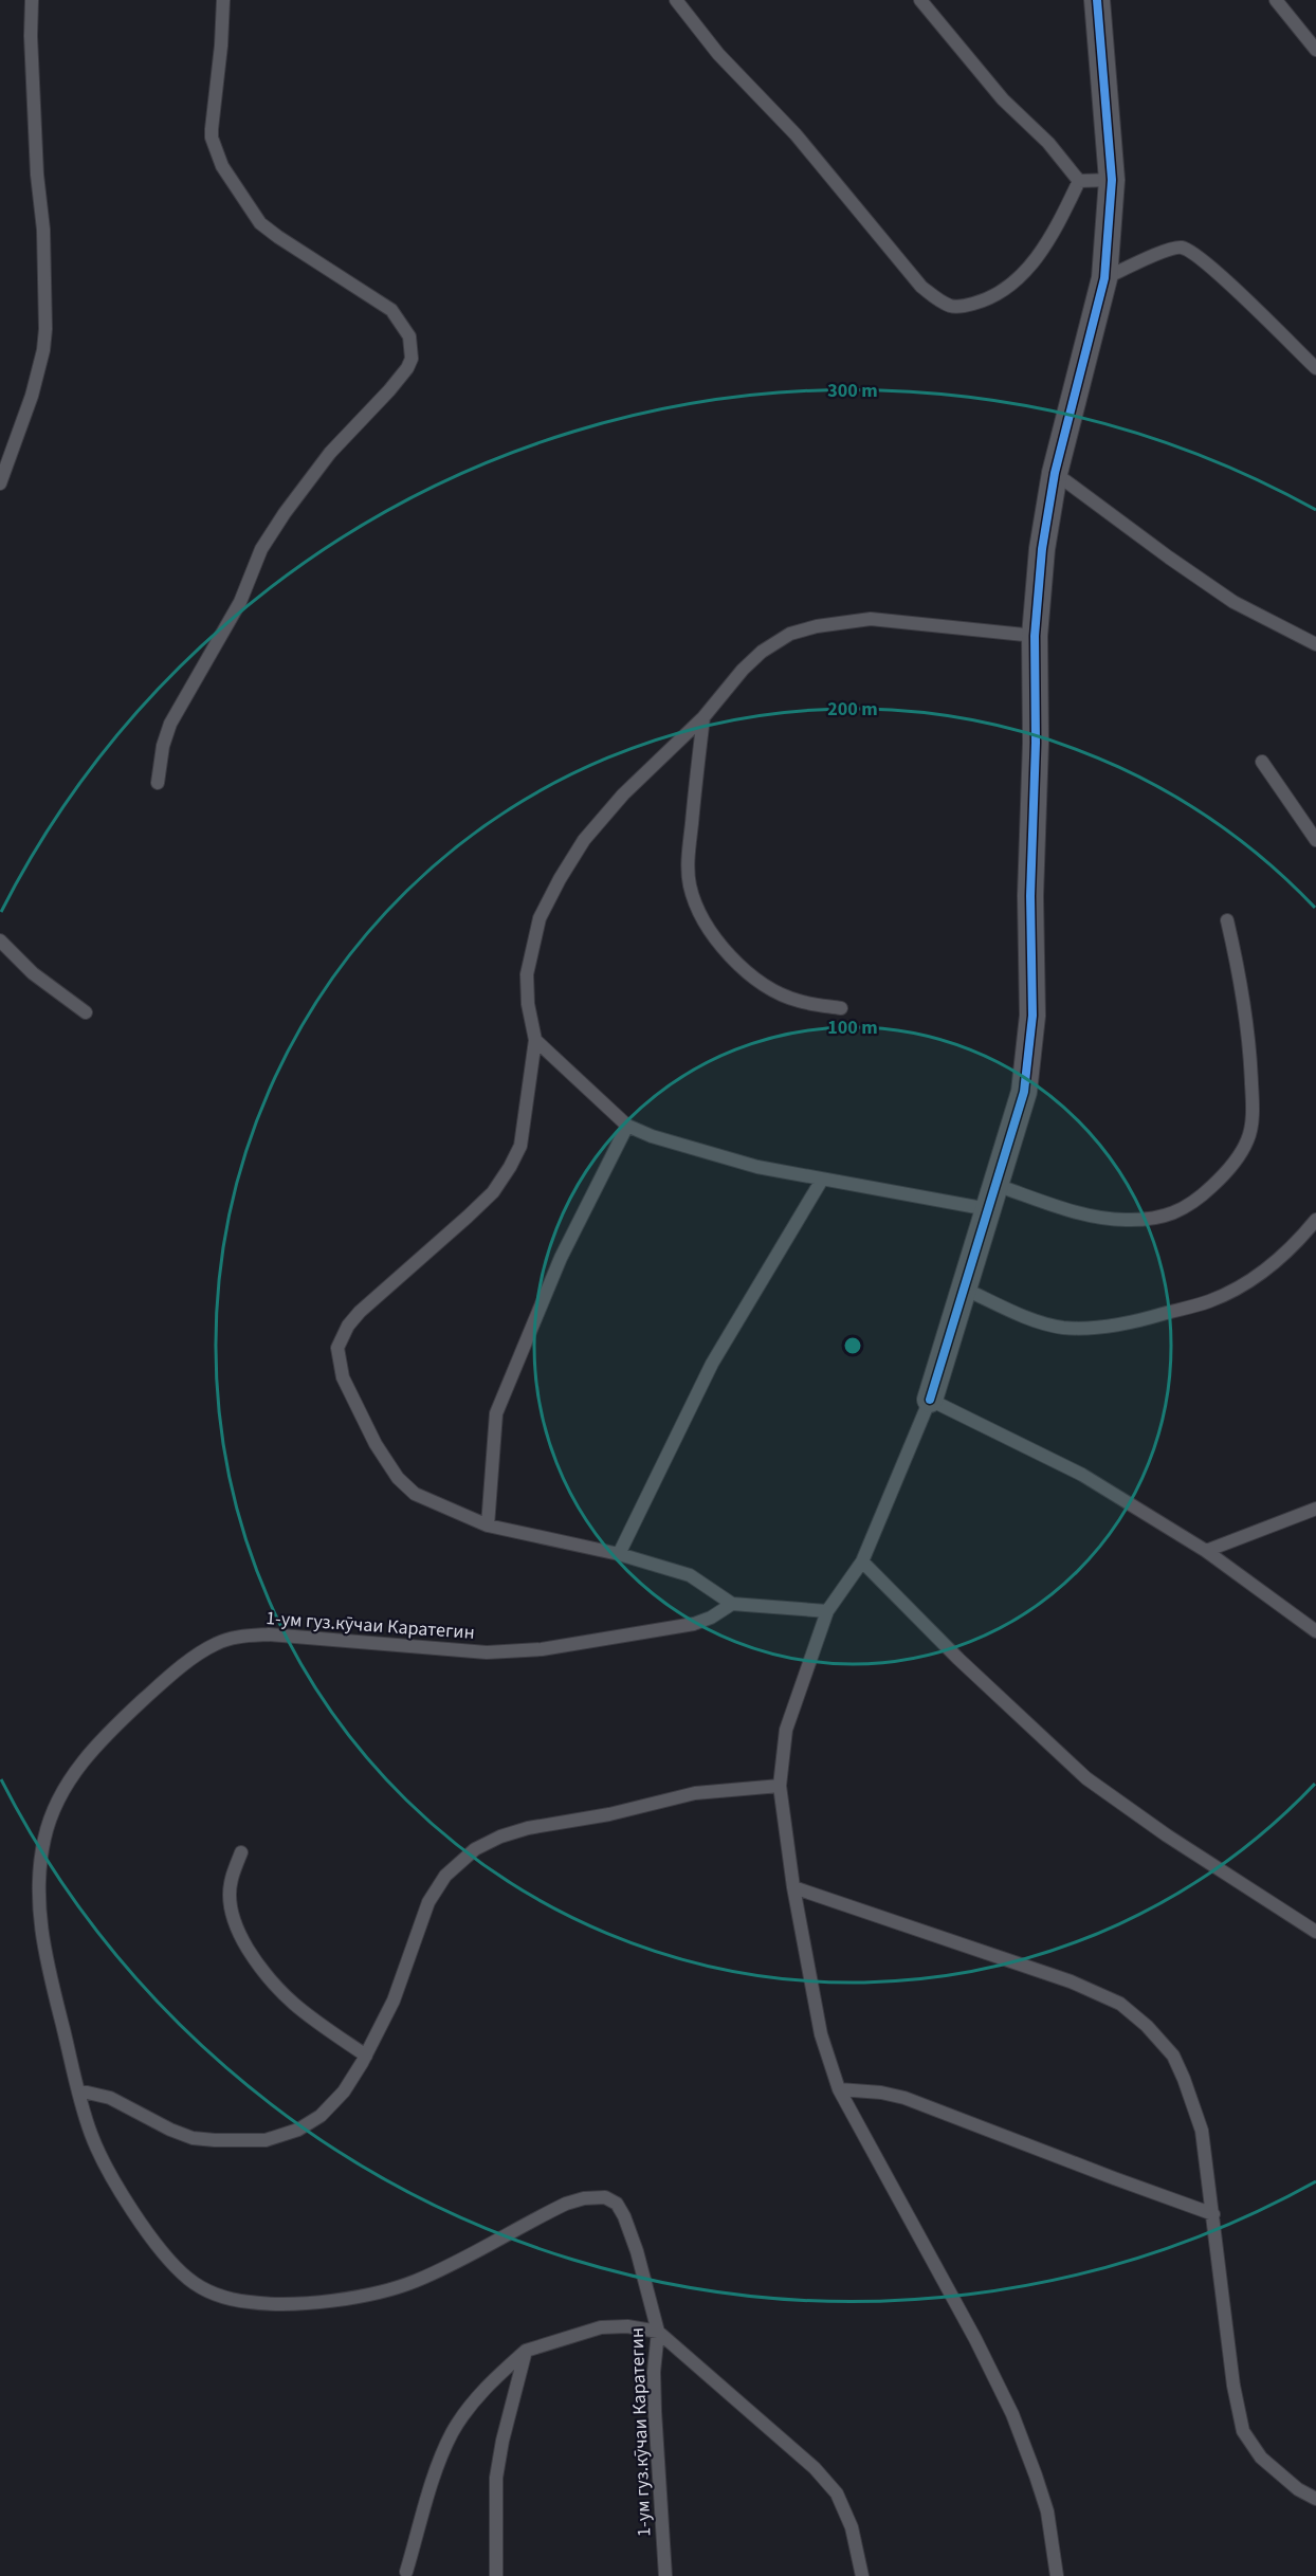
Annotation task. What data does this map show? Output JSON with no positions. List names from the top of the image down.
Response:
{
  "streets": {
    "lane": ["1-ум гуз.кӯчаи Каратегин"]
  },
  "rings": ["300 m", "200 m", "100 m"]
}
